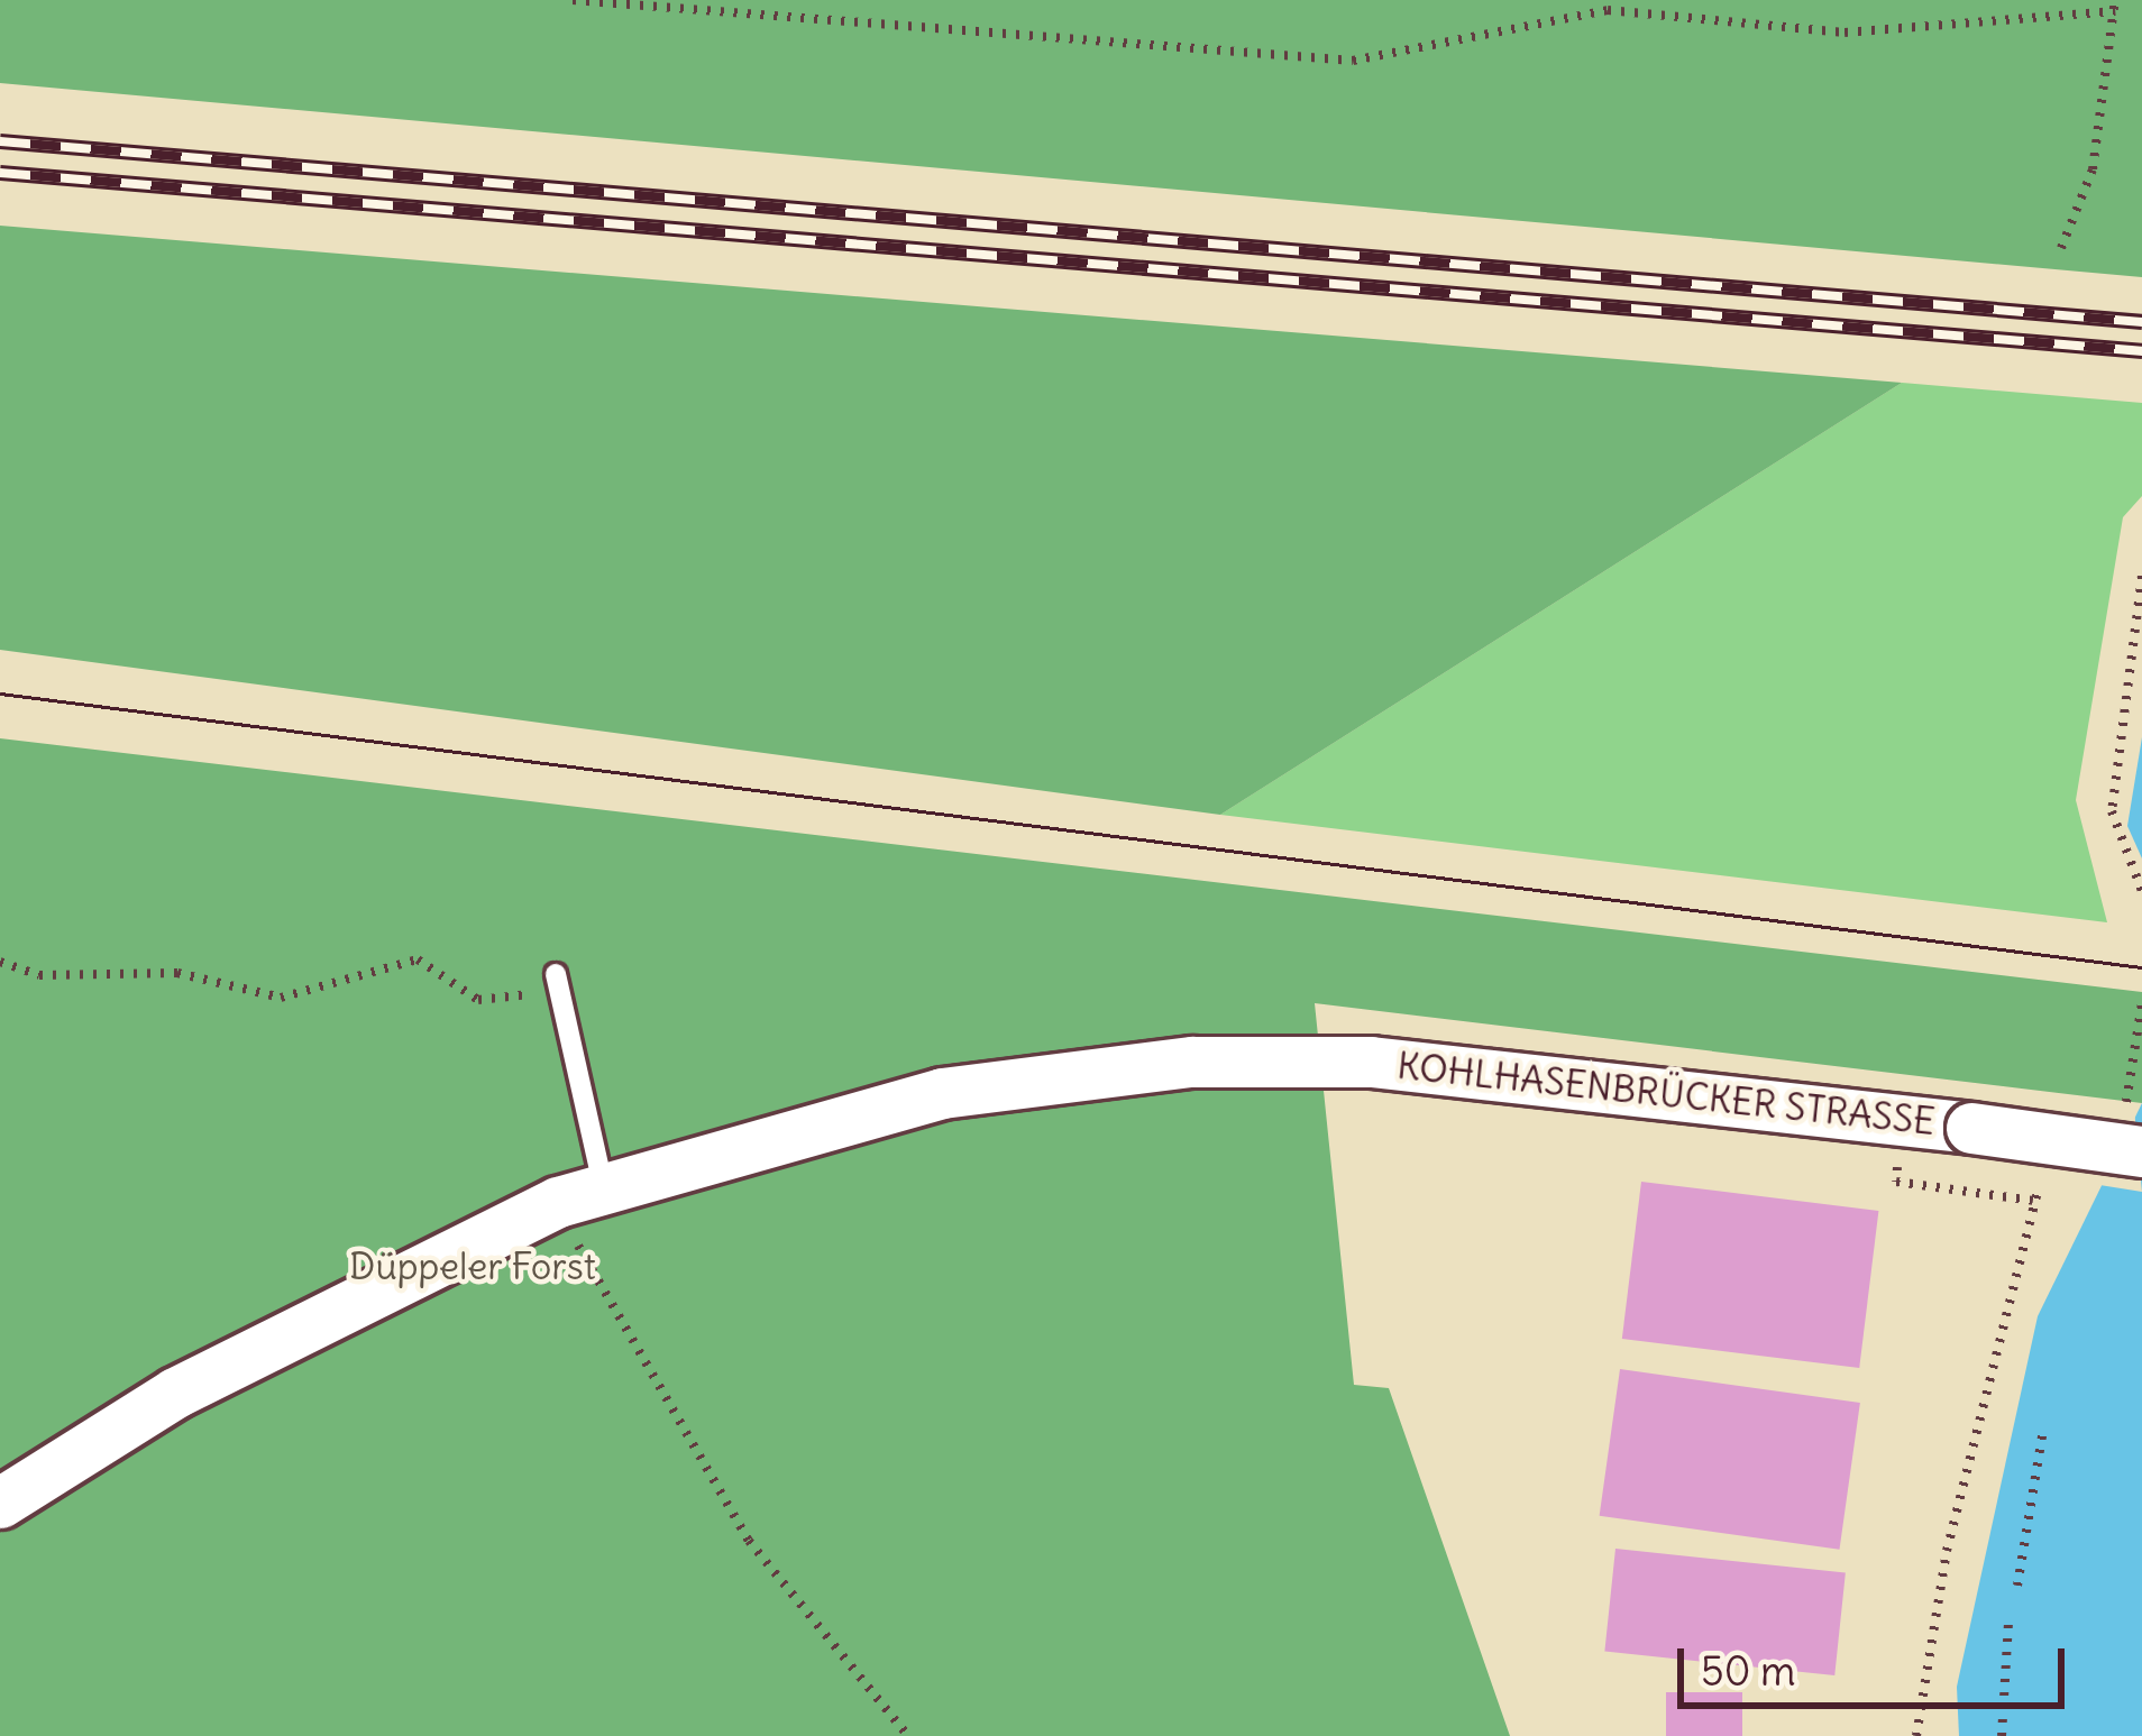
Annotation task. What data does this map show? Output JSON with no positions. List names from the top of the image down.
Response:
{
  "streets": {
    "street": ["KOHLHASENBRÜCKER STRASSE"]
  },
  "parks": ["Düppeler Forst"],
  "scale_bar": "50 m"
}
